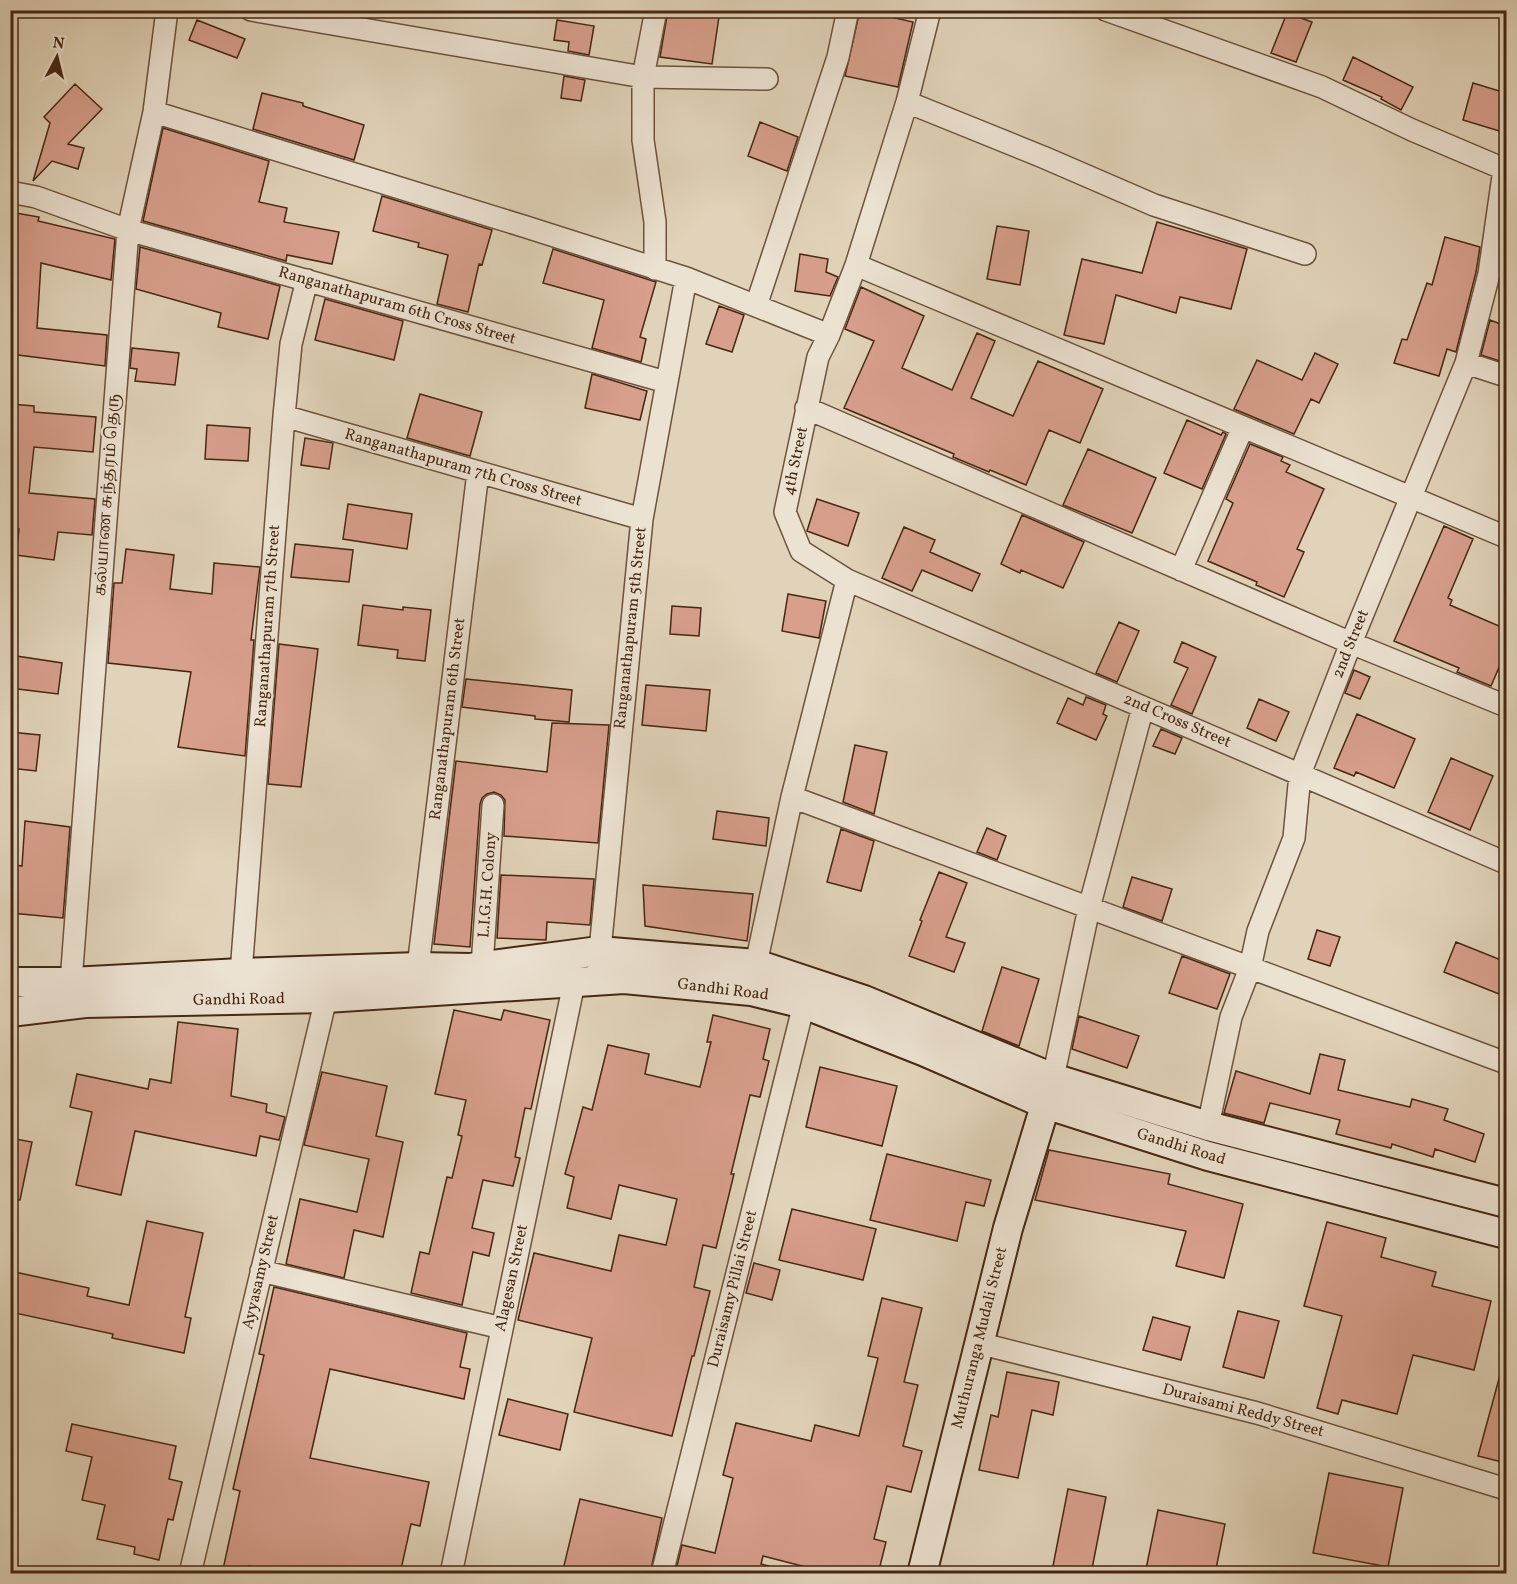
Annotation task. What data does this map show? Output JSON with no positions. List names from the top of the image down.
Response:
{
  "streets": {
    "main road": ["Gandhi Road", "Muthuranga Mudali Street"],
    "street": [
      "Ranganathapuram 6th Cross Street",
      "4th Street",
      "Ranganathapuram 7th Cross Street",
      "கல்யாண சுந்தரம் தெரு",
      "Ranganathapuram 7th Street",
      "Ranganathapuram 5th Street",
      "2nd Street",
      "Ranganathapuram 6th Street",
      "2nd Cross Street",
      "L.I.G.H. Colony",
      "Ayyasamy Street",
      "Alagesan Street",
      "Duraisamy Pillai Street",
      "Duraisami Reddy Street"
    ]
  },
  "crossings": [
    ["Ranganathapuram 6th Cross Street", "கல்யாண சுந்தரம் தெரு"],
    ["Ranganathapuram 6th Cross Street", "Ranganathapuram 7th Street"],
    ["Ranganathapuram 6th Cross Street", "Ranganathapuram 5th Street"],
    ["4th Street", "2nd Cross Street"],
    ["Ranganathapuram 7th Cross Street", "Ranganathapuram 7th Street"],
    ["Ranganathapuram 7th Cross Street", "Ranganathapuram 5th Street"],
    ["Ranganathapuram 7th Cross Street", "Ranganathapuram 6th Street"],
    ["கல்யாண சுந்தரம் தெரு", "Gandhi Road"],
    ["Ranganathapuram 7th Street", "Gandhi Road"],
    ["Ranganathapuram 5th Street", "Gandhi Road"],
    ["Ranganathapuram 5th Street", "Alagesan Street"],
    ["2nd Street", "2nd Cross Street"],
    ["2nd Street", "Gandhi Road"],
    ["Ranganathapuram 6th Street", "Gandhi Road"],
    ["L.I.G.H. Colony", "Gandhi Road"],
    ["Gandhi Road", "Ayyasamy Street"],
    ["Gandhi Road", "Alagesan Street"],
    ["Gandhi Road", "Duraisamy Pillai Street"],
    ["Gandhi Road", "Muthuranga Mudali Street"],
    ["Muthuranga Mudali Street", "Duraisami Reddy Street"]
  ],
  "north": "top"
}
